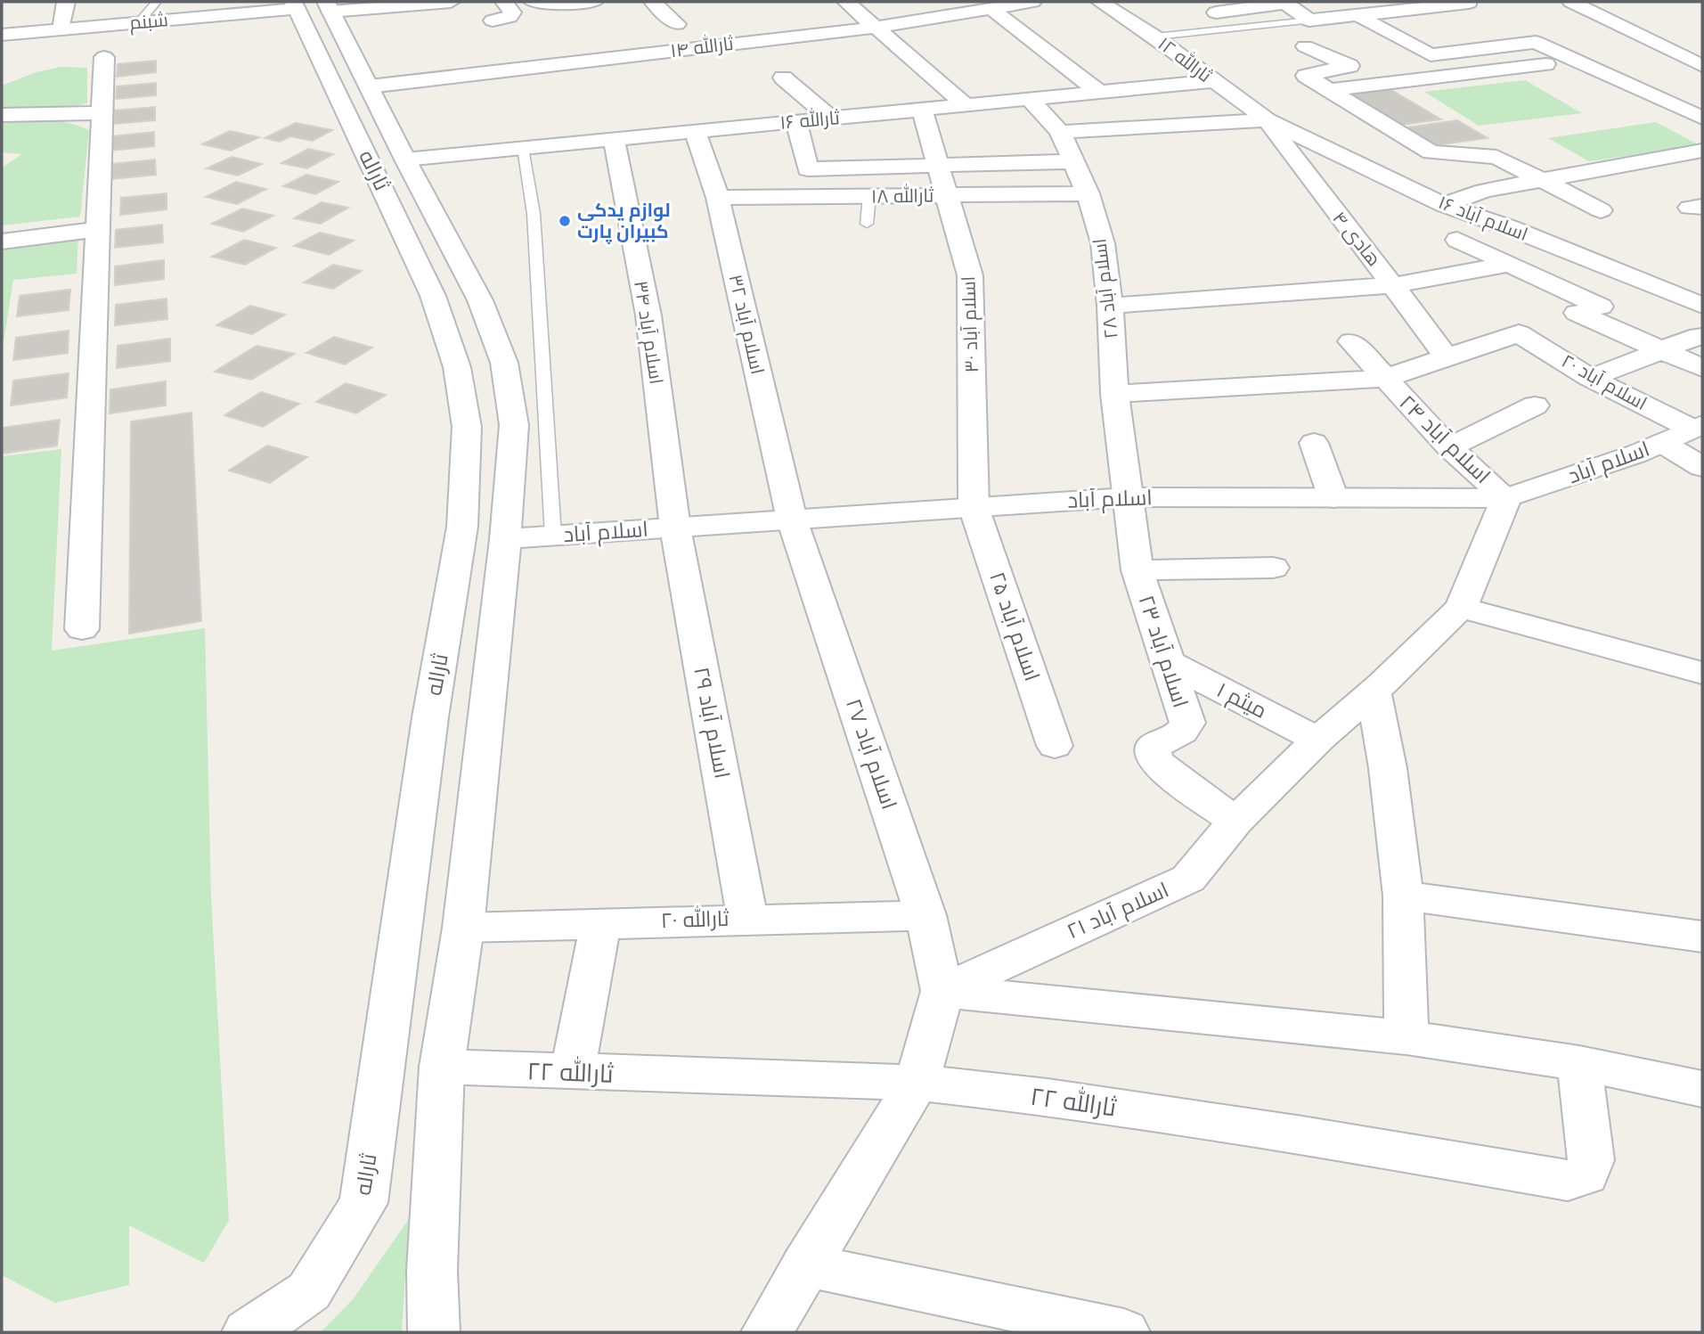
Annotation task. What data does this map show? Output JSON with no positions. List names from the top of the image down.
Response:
{
  "streets": {
    "street": [
      "شبنم",
      "ثارالله ۱۴",
      "ثارالله ۱۲",
      "ثارالله ۱۶",
      "ثاراله",
      "ثارالله ۱۸",
      "اسلام آباد ۱۶",
      "هادی ۴",
      "اسلام آباد ۲۸",
      "اسلام آباد ۳۲",
      "اسلام آباد ۳۰",
      "اسلام آباد ۳۴",
      "اسلام آباد ۲۰",
      "اسلام آباد ۲۴",
      "اسلام آباد",
      "اسلام آباد ۲۵",
      "اسلام آباد ۲۳",
      "میثم ۱",
      "اسلام آباد ۲۹",
      "اسلام آباد ۲۷",
      "اسلام آباد ۲۱",
      "ثارالله ۲۰",
      "ثارالله ۲۲"
    ]
  },
  "crossings": [
    ["شبنم", "ثاراله"],
    ["ثارالله ۱۴", "ثاراله"],
    ["ثارالله ۱۲", "ثارالله ۱۶"],
    ["ثارالله ۱۲", "اسلام آباد ۱۶"],
    ["ثارالله ۱۲", "هادی ۴"],
    ["ثارالله ۱۶", "ثاراله"],
    ["ثارالله ۱۶", "اسلام آباد ۲۸"],
    ["ثارالله ۱۶", "اسلام آباد ۳۲"],
    ["ثارالله ۱۶", "اسلام آباد ۳۰"],
    ["ثارالله ۱۶", "اسلام آباد ۳۴"],
    ["ثاراله", "اسلام آباد"],
    ["ثاراله", "ثارالله ۲۰"],
    ["ثاراله", "ثارالله ۲۲"],
    ["ثارالله ۱۸", "اسلام آباد ۲۸"],
    ["ثارالله ۱۸", "اسلام آباد ۳۲"],
    ["ثارالله ۱۸", "اسلام آباد ۳۰"],
    ["اسلام آباد ۱۶", "هادی ۴"],
    ["هادی ۴", "اسلام آباد ۲۰"],
    ["اسلام آباد ۲۸", "اسلام آباد"],
    ["اسلام آباد ۲۸", "اسلام آباد ۲۳"],
    ["اسلام آباد ۳۲", "اسلام آباد"],
    ["اسلام آباد ۳۲", "اسلام آباد ۲۷"],
    ["اسلام آباد ۳۰", "اسلام آباد"],
    ["اسلام آباد ۳۰", "اسلام آباد ۲۵"],
    ["اسلام آباد ۳۴", "اسلام آباد"],
    ["اسلام آباد ۳۴", "اسلام آباد ۲۹"],
    ["اسلام آباد ۲۰", "اسلام آباد"],
    ["اسلام آباد ۲۴", "اسلام آباد"],
    ["اسلام آباد ۲۴", "اسلام آباد ۲۱"],
    ["اسلام آباد", "اسلام آباد ۲۵"],
    ["اسلام آباد", "اسلام آباد ۲۳"],
    ["اسلام آباد", "اسلام آباد ۲۹"],
    ["اسلام آباد", "اسلام آباد ۲۷"],
    ["اسلام آباد", "اسلام آباد ۲۱"],
    ["اسلام آباد ۲۳", "میثم ۱"],
    ["اسلام آباد ۲۳", "اسلام آباد ۲۱"],
    ["میثم ۱", "اسلام آباد ۲۱"],
    ["اسلام آباد ۲۹", "ثارالله ۲۰"],
    ["اسلام آباد ۲۷", "اسلام آباد ۲۱"],
    ["اسلام آباد ۲۷", "ثارالله ۲۰"]
  ],
  "places": ["لوازم یدکی کبیران پارت"]
}
